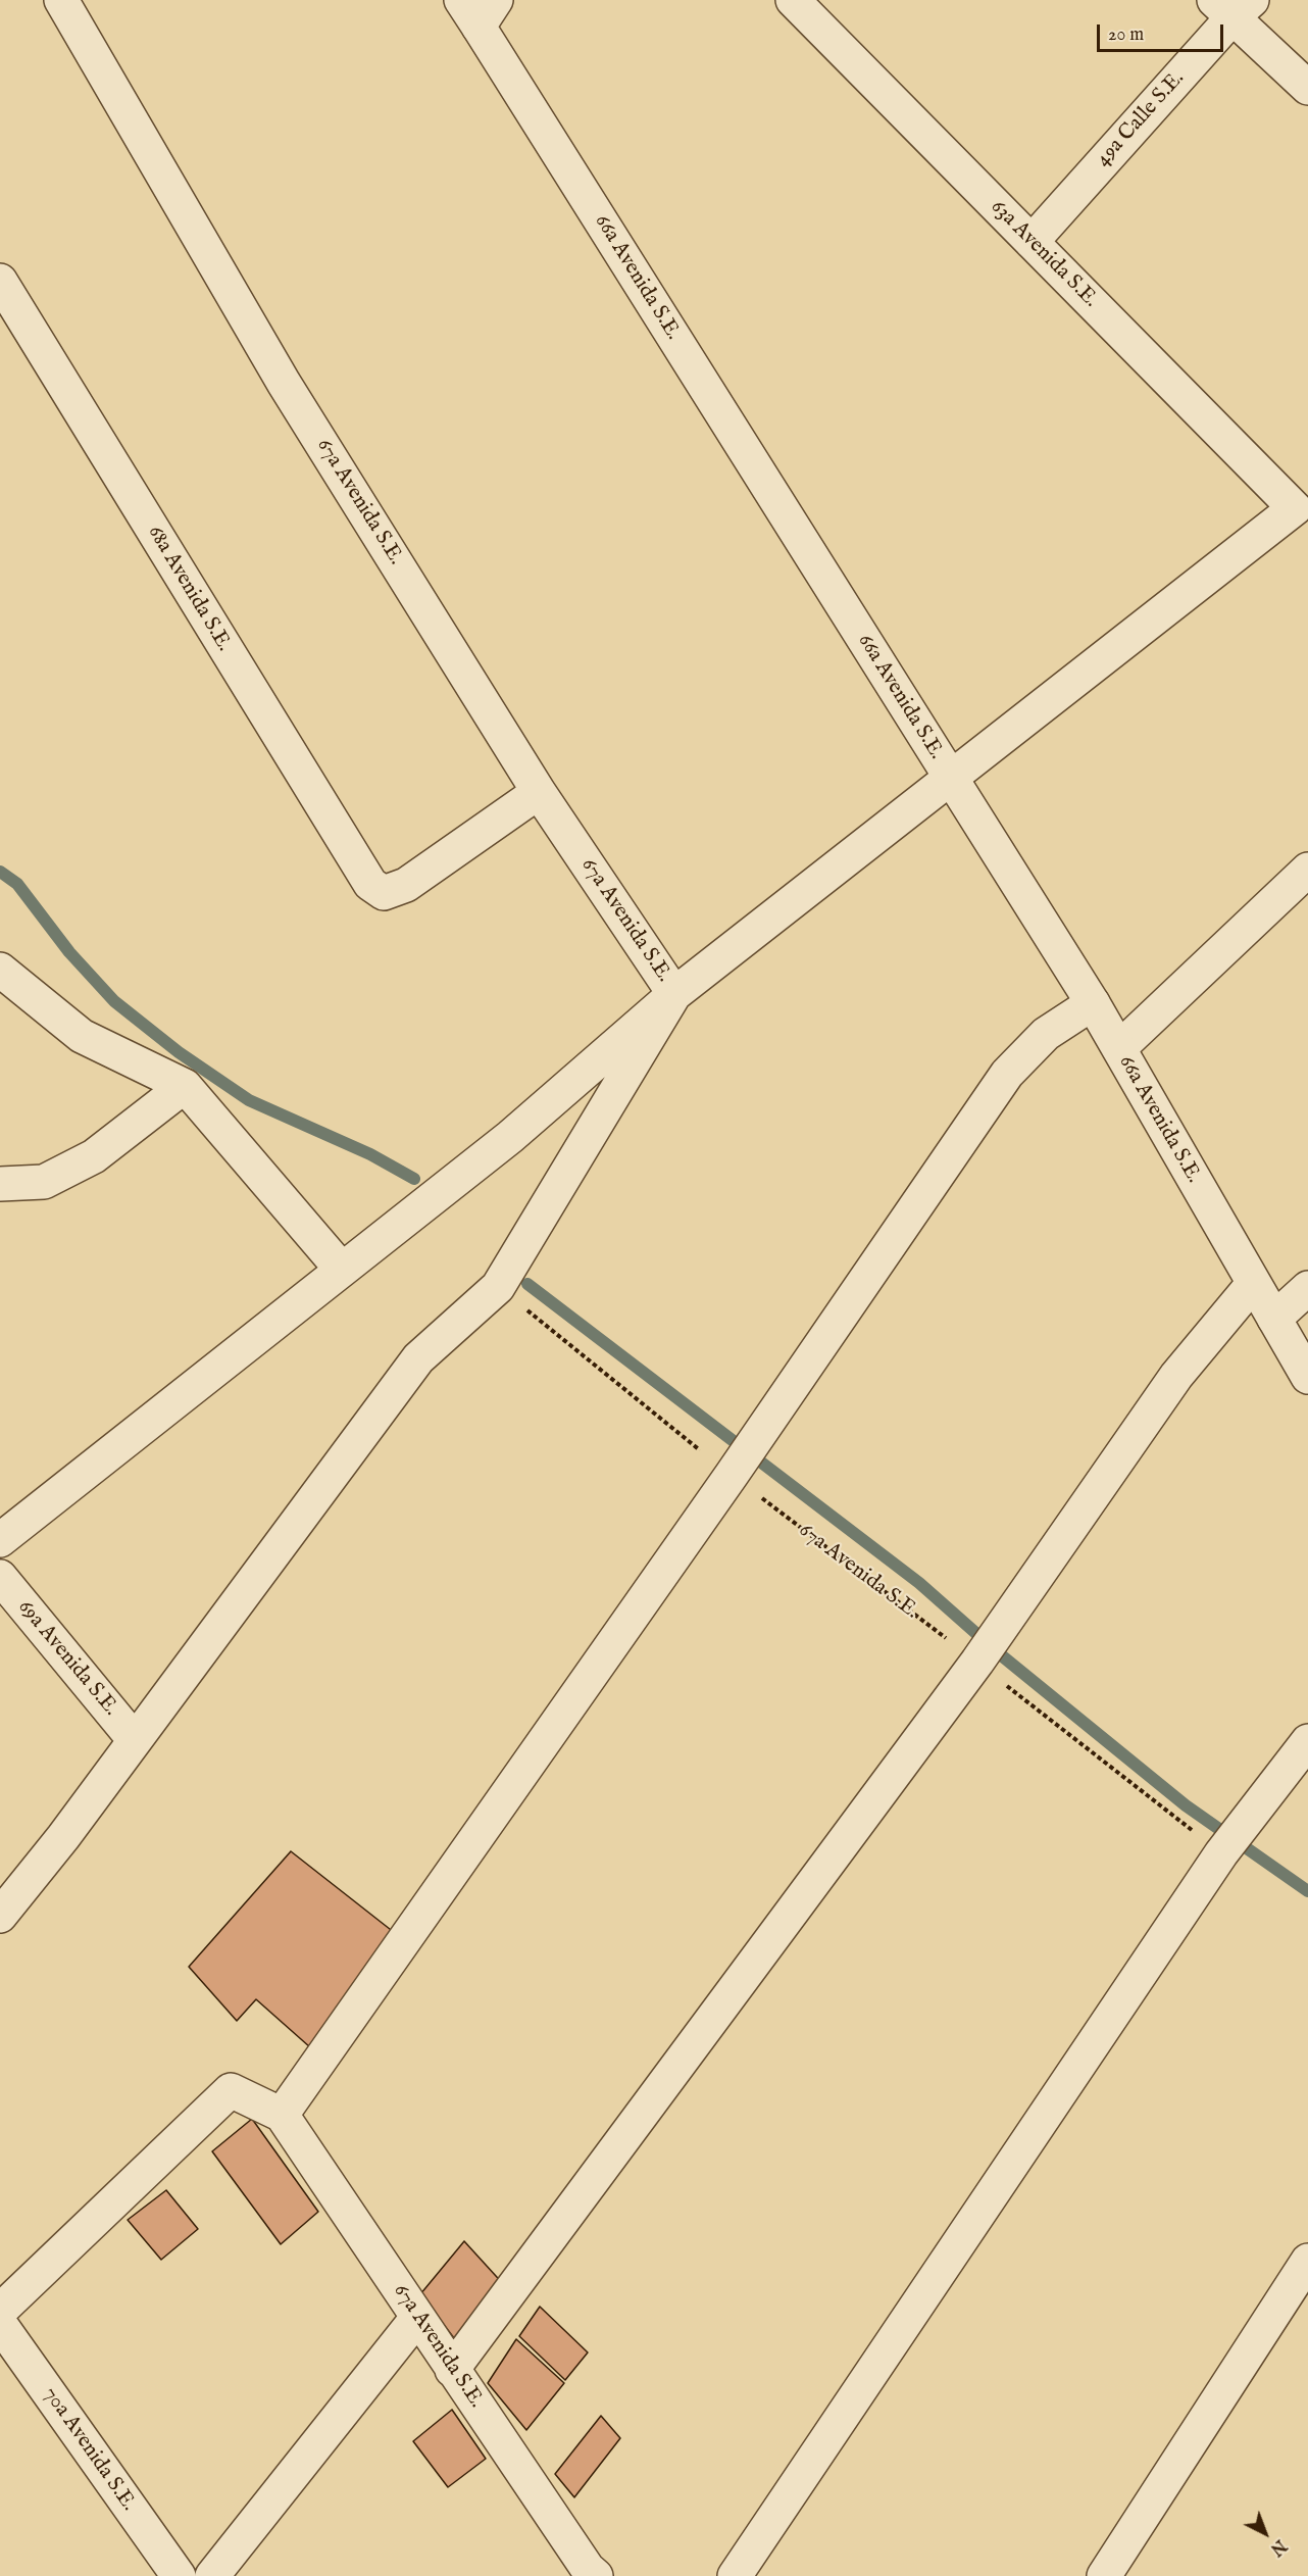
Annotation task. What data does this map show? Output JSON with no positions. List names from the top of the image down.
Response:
{
  "streets": {
    "street": [
      "49a Calle S.E.",
      "63a Avenida S.E.",
      "66a Avenida S.E.",
      "67a Avenida S.E.",
      "68a Avenida S.E.",
      "69a Avenida S.E.",
      "70a Avenida S.E."
    ]
  },
  "crossings": [
    ["49a Calle S.E.", "63a Avenida S.E."],
    ["63a Avenida S.E.", "66a Avenida S.E."],
    ["67a Avenida S.E.", "68a Avenida S.E."]
  ],
  "scale_bar": "20 m",
  "north": "bottom right"
}
